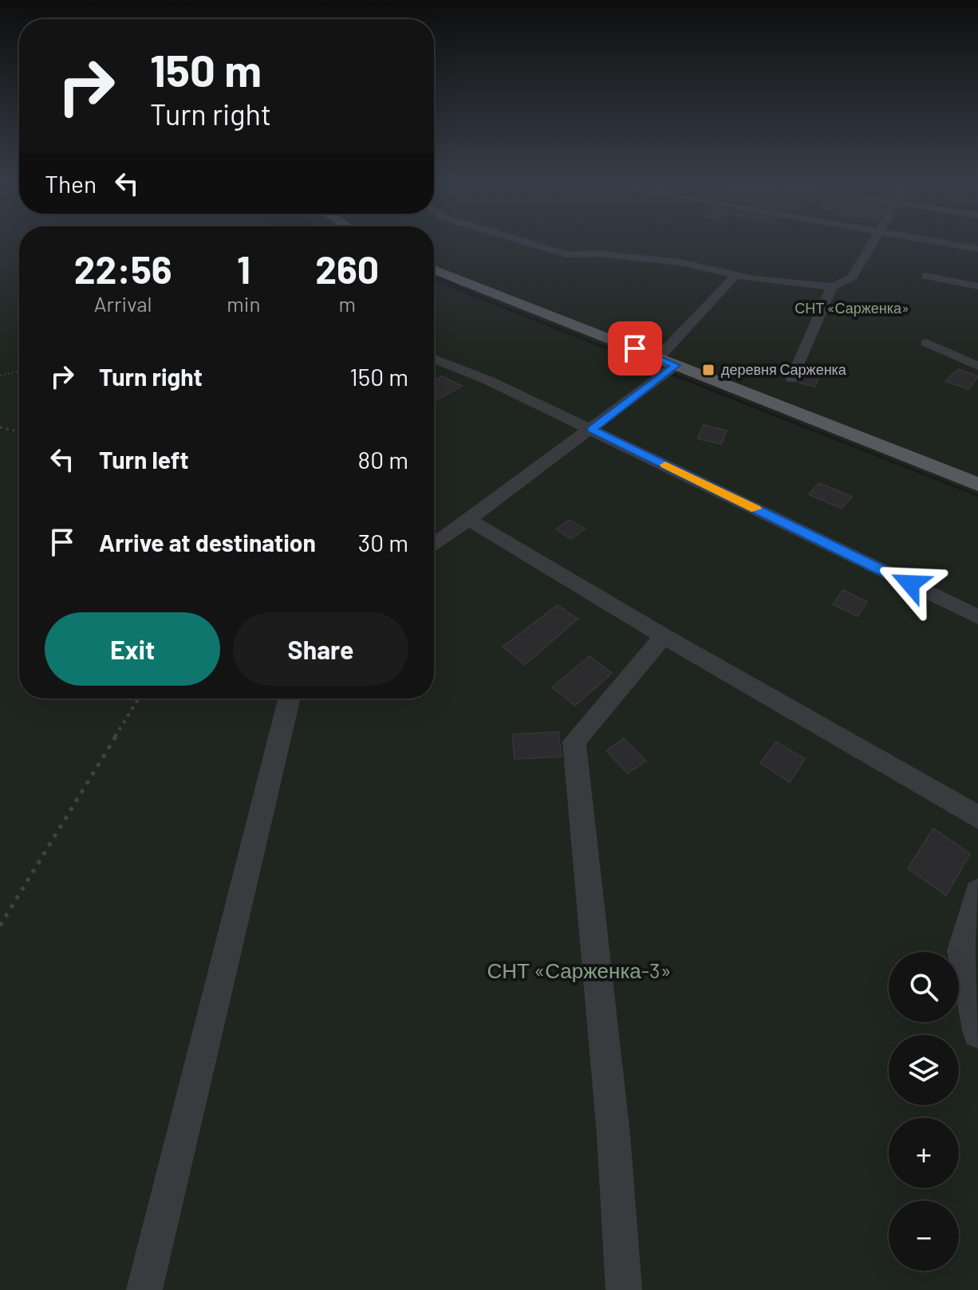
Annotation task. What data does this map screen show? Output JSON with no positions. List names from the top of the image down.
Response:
{
  "parks": ["СНТ «Сарженка»", "СНТ «Сарженка-3»"],
  "places": {
    "transit": ["деревня Сарженка"]
  },
  "page": {
    "turn": ["150 m", "Turn right"],
    "then": "Then",
    "eta": [
      "22:56",
      "Arrival",
      "1",
      "min",
      "260",
      "m"
    ],
    "list": [
      {
        "name": "Turn right",
        "value": "150 m"
      },
      {
        "name": "Turn left",
        "value": "80 m"
      },
      {
        "name": "Arrive at destination",
        "value": "30 m"
      }
    ],
    "buttons": ["Exit", "Share"],
    "map_buttons": ["+", "−"]
  }
}
